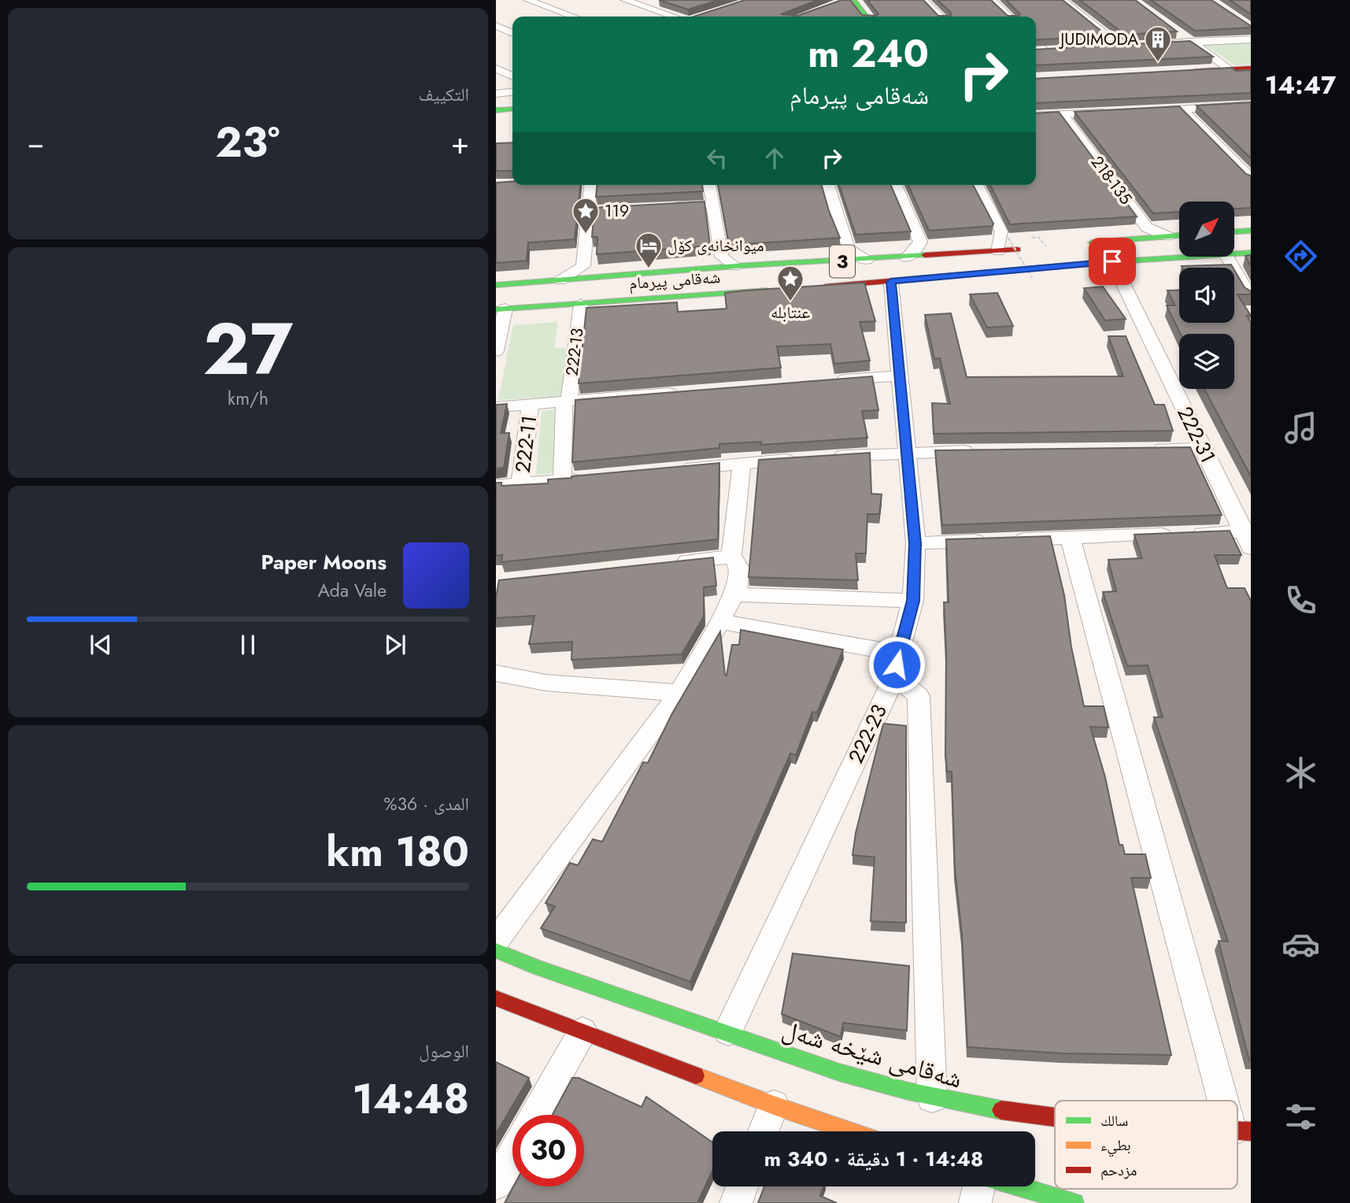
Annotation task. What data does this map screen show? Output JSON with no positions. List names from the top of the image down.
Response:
{
  "streets": {
    "main road": ["3", "شەقامی پیرمام", "شەقامی شێخه‌ شه‌ل"],
    "street": [
      "218-135",
      "222-13",
      "222-31",
      "222-11",
      "222-23"
    ]
  },
  "crossings": [
    ["3", "222-31"],
    ["3", "222-23"],
    ["شەقامی پیرمام", "222-13"],
    ["222-23", "شەقامی شێخه‌ شه‌ل"]
  ],
  "places": {
    "building": ["JUDIMODA"],
    "place": ["119", "عنتابله"],
    "hotel": ["میوانخانەی کۆل"]
  },
  "legend": ["سالك", "بطيء", "مزدحم"],
  "north": "top right",
  "page": {
    "tabs": "14:47",
    "tile": [
      "التكييف",
      ["27", "km/h"],
      ["المدى · 36%", "180 km"],
      ["الوصول", "14:48"]
    ],
    "turn": ["240 m", "شەقامی پیرمام"],
    "heat": ["−", "23°", "+"],
    "song": ["Paper Moons", "Ada Vale"],
    "limit": "30",
    "trip": "14:48 · 1 دقيقة · 340 m"
  }
}
